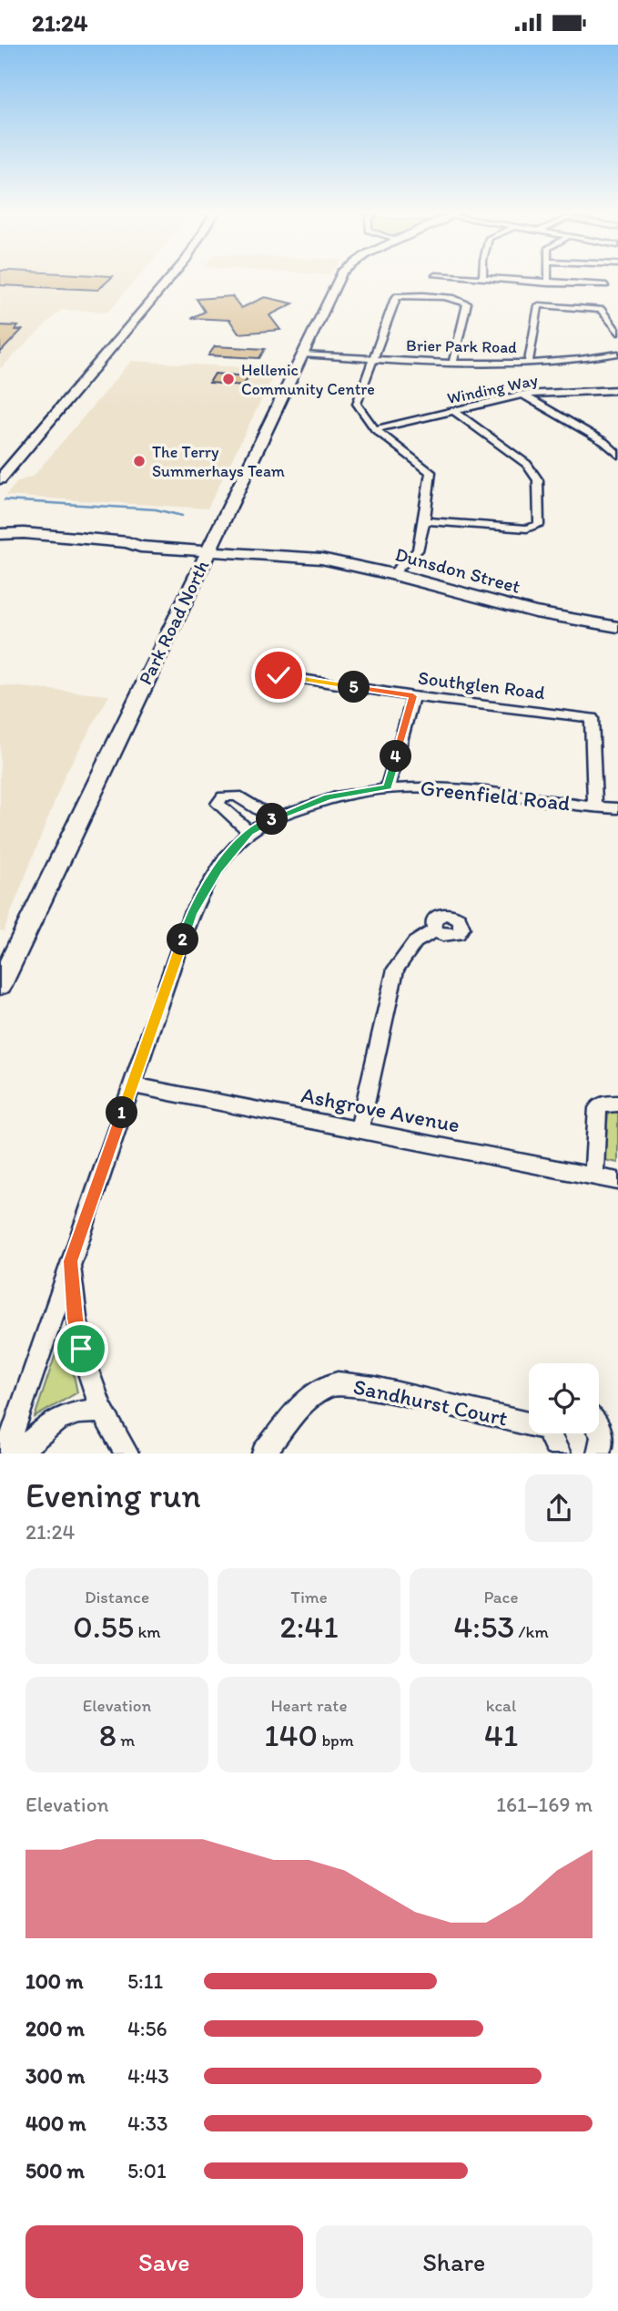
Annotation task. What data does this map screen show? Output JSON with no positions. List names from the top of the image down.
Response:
{
  "streets": {
    "main road": ["Dunsdon Street", "Park Road North"],
    "street": [
      "Brier Park Road",
      "Winding Way",
      "Southglen Road",
      "Greenfield Road",
      "Ashgrove Avenue",
      "Sandhurst Court"
    ]
  },
  "crossings": [
    ["Brier Park Road", "Park Road North"],
    ["Dunsdon Street", "Park Road North"],
    ["Southglen Road", "Greenfield Road"],
    ["Greenfield Road", "Ashgrove Avenue"]
  ],
  "places": ["Hellenic Community Centre", "The Terry Summerhays Team"],
  "page": {
    "status": "21:24",
    "pins": [
      "5",
      "4",
      "3",
      "2",
      "1"
    ],
    "heading": ["Evening run", "21:24"],
    "stats": [
      ["Distance", "0.55 km"],
      ["Time", "2:41"],
      ["Pace", "4:53 /km"],
      ["Elevation", "8 m"],
      ["Heart rate", "140 bpm"],
      ["kcal", "41"]
    ],
    "chart": ["Elevation", "161–169 m"],
    "list": [
      {
        "name": "100 m",
        "note": "5:11"
      },
      {
        "name": "200 m",
        "note": "4:56"
      },
      {
        "name": "300 m",
        "note": "4:43"
      },
      {
        "name": "400 m",
        "note": "4:33"
      },
      {
        "name": "500 m",
        "note": "5:01"
      }
    ],
    "buttons": ["Save", "Share"]
  }
}
